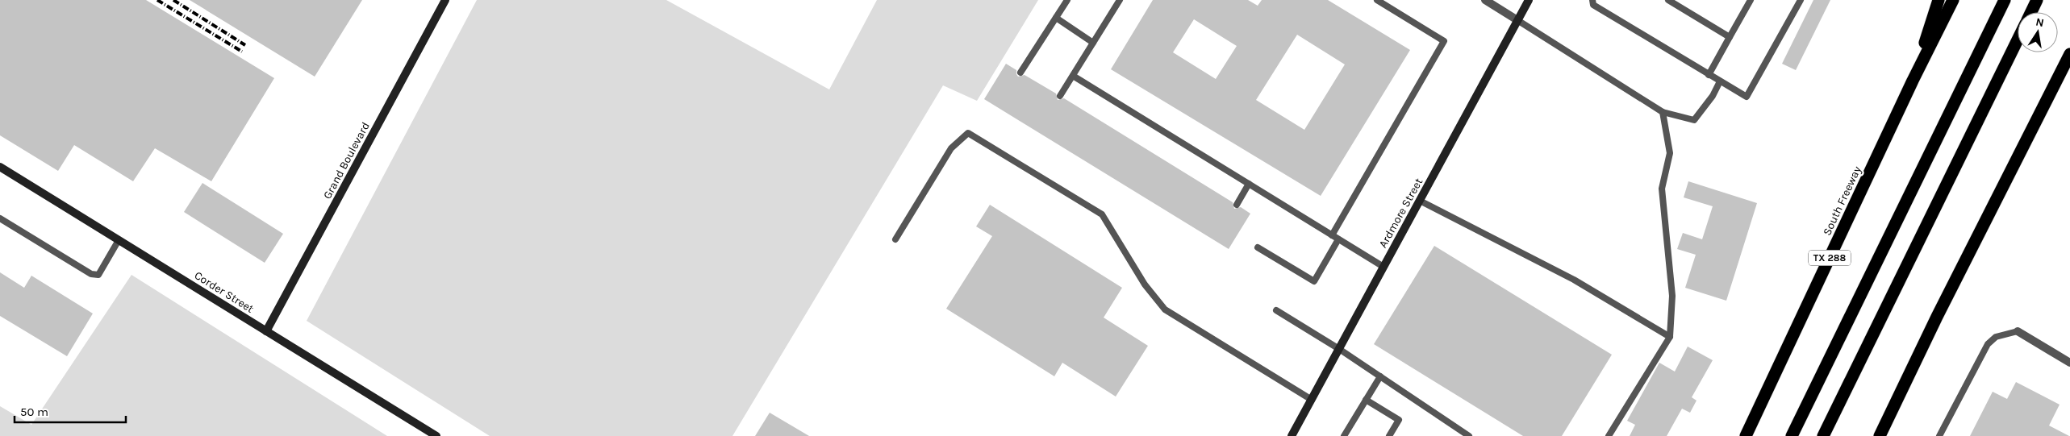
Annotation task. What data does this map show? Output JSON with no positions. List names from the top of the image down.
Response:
{
  "streets": {
    "highway": ["South Freeway", "TX 288"],
    "street": ["Grand Boulevard", "Ardmore Street", "Corder Street"]
  },
  "crossings": [
    ["Grand Boulevard", "Corder Street"]
  ],
  "scale_bar": "50 m",
  "north": "top"
}
